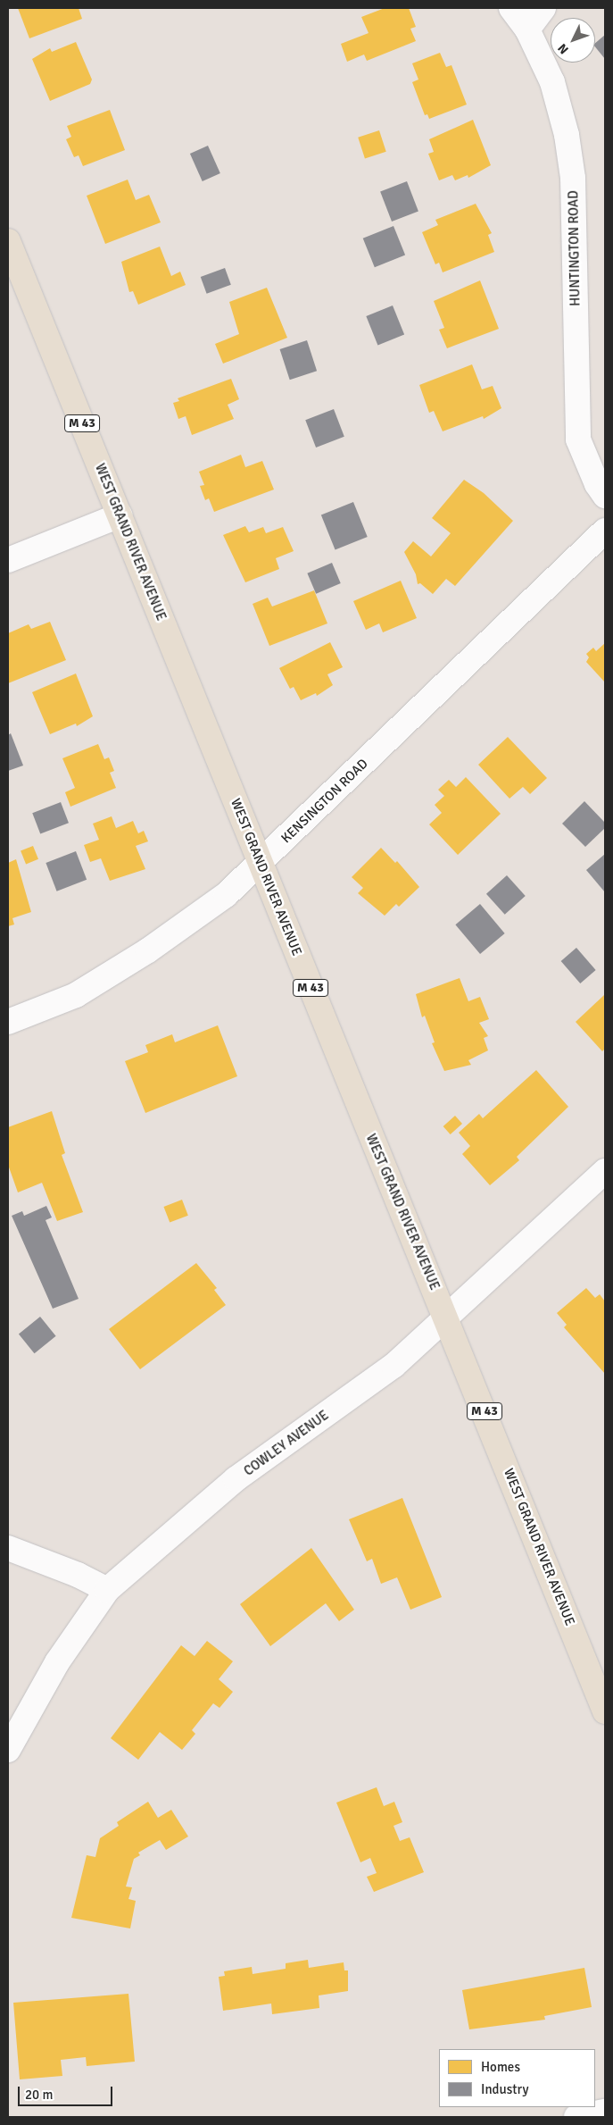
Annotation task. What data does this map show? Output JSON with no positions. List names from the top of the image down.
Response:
{
  "streets": {
    "main road": ["M 43", "WEST GRAND RIVER AVENUE"],
    "street": ["HUNTINGTON ROAD", "KENSINGTON ROAD", "COWLEY AVENUE"]
  },
  "crossings": [
    ["WEST GRAND RIVER AVENUE", "KENSINGTON ROAD"],
    ["WEST GRAND RIVER AVENUE", "COWLEY AVENUE"]
  ],
  "legend": ["Homes", "Industry"],
  "scale_bar": "20 m",
  "north": "bottom left"
}
